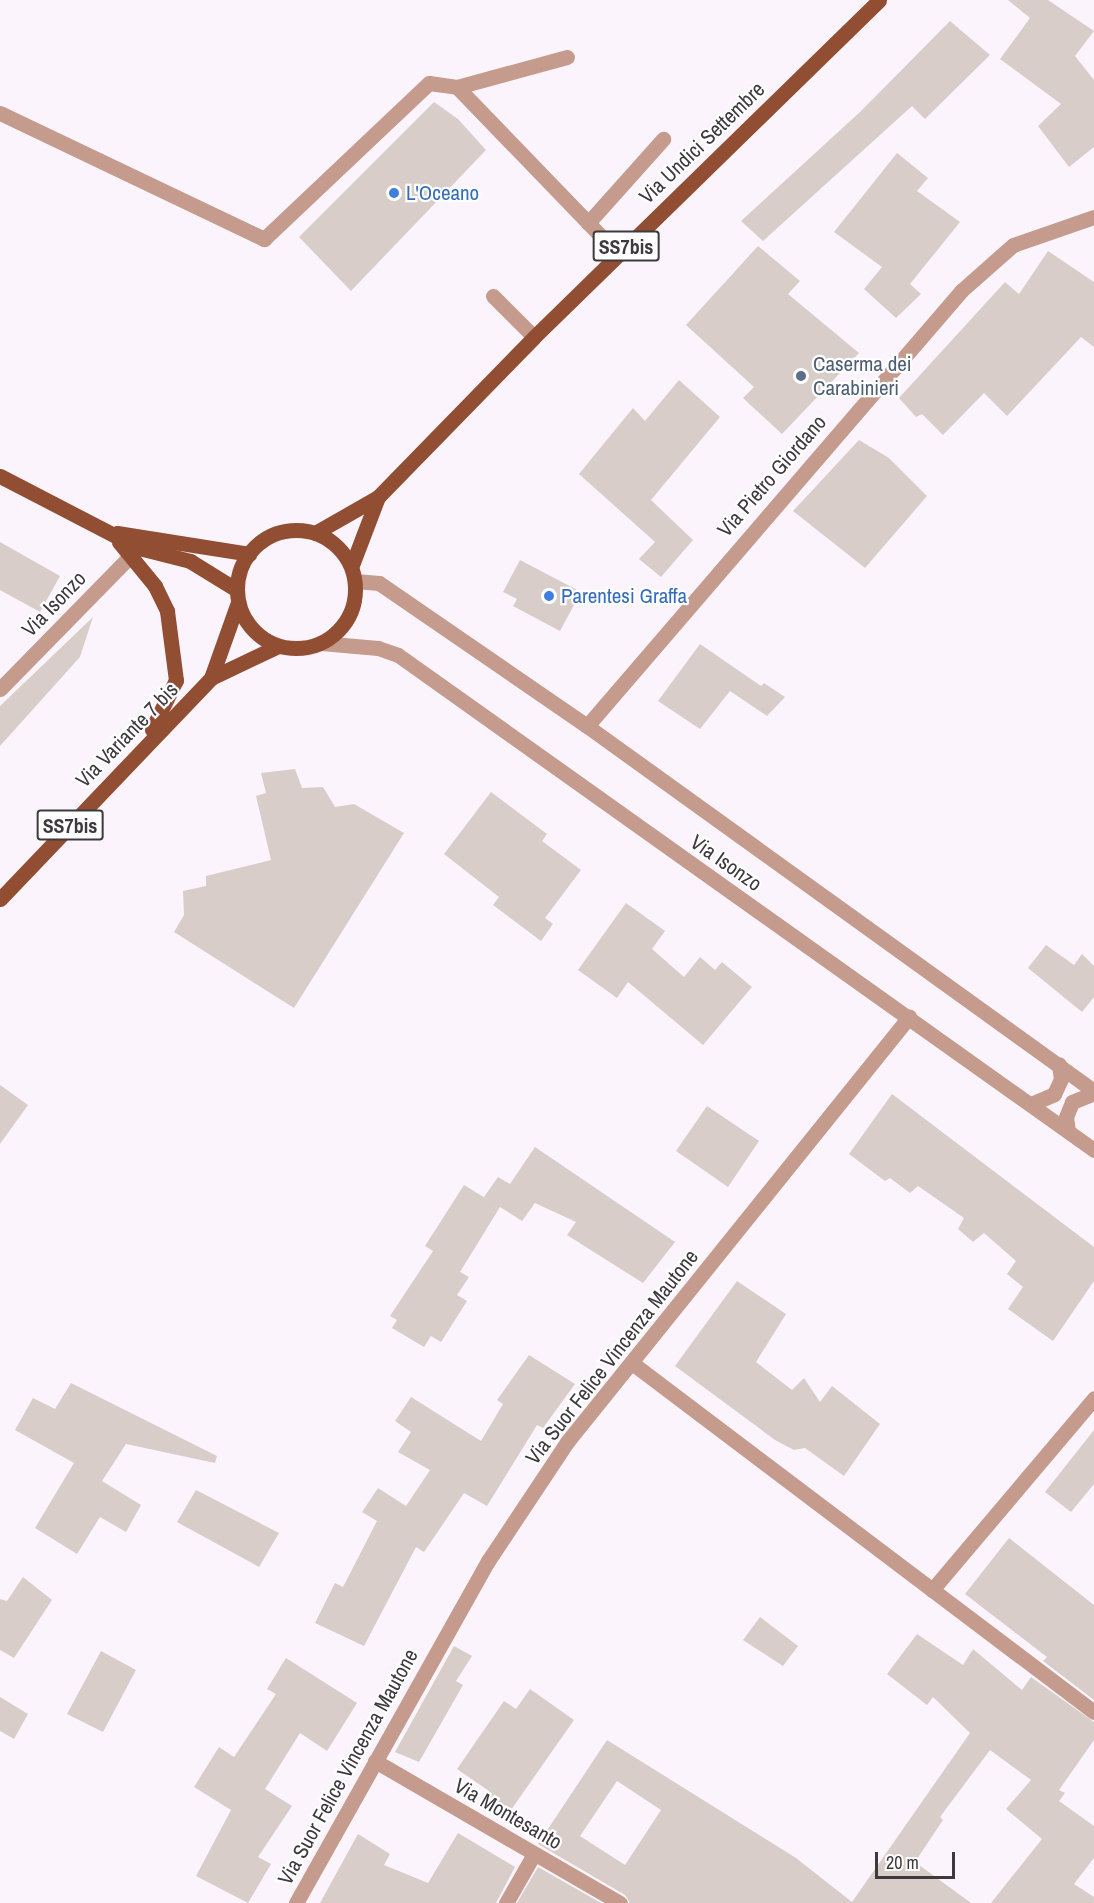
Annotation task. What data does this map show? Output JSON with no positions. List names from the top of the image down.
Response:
{
  "streets": {
    "main road": ["Via Undici Settembre", "SS7bis", "Via Variante 7 bis"],
    "street": [
      "Via Pietro Giordano",
      "Via Isonzo",
      "Via Suor Felice Vincenza Mautone",
      "Via Montesanto"
    ]
  },
  "crossings": [
    ["Via Undici Settembre", "SS7bis"],
    ["SS7bis", "Via Isonzo"],
    ["SS7bis", "Via Variante 7 bis"],
    ["Via Pietro Giordano", "Via Isonzo"],
    ["Via Isonzo", "Via Variante 7 bis"],
    ["Via Isonzo", "Via Suor Felice Vincenza Mautone"],
    ["Via Suor Felice Vincenza Mautone", "Via Montesanto"]
  ],
  "places": ["L'Oceano", "Caserma dei Carabinieri", "Parentesi Graffa"],
  "scale_bar": "20 m"
}
